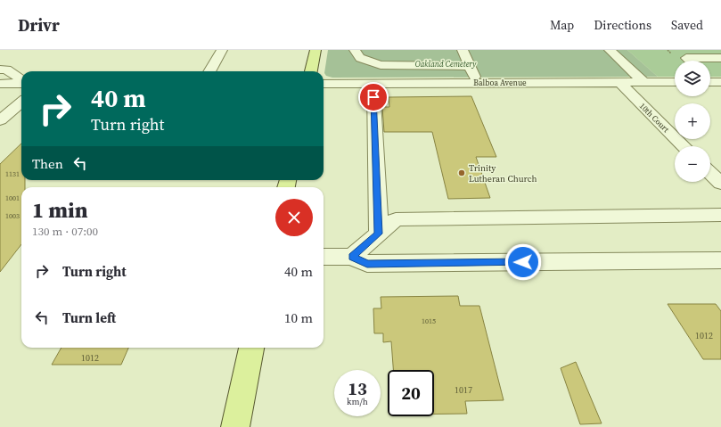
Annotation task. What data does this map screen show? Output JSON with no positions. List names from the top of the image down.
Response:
{
  "streets": {
    "street": ["Balboa Avenue", "10th Court"]
  },
  "crossings": [
    ["Balboa Avenue", "10th Court"]
  ],
  "parks": ["Oakland Cemetery"],
  "places": ["Trinity Lutheran Church"],
  "house_numbers": [
    "1131",
    "1001",
    "1003",
    "1015",
    "1012",
    "1012",
    "1017"
  ],
  "page": {
    "header": "Drivr",
    "nav": ["Map", "Directions", "Saved"],
    "map_buttons": ["+", "−"],
    "turn": ["40 m", "Turn right"],
    "then": "Then",
    "heading": ["1 min", "130 m · 07:00"],
    "list": [
      {
        "name": "Turn right",
        "value": "40 m"
      },
      {
        "name": "Turn left",
        "value": "10 m"
      }
    ],
    "speed": "13 km/h",
    "limit": "20"
  }
}
